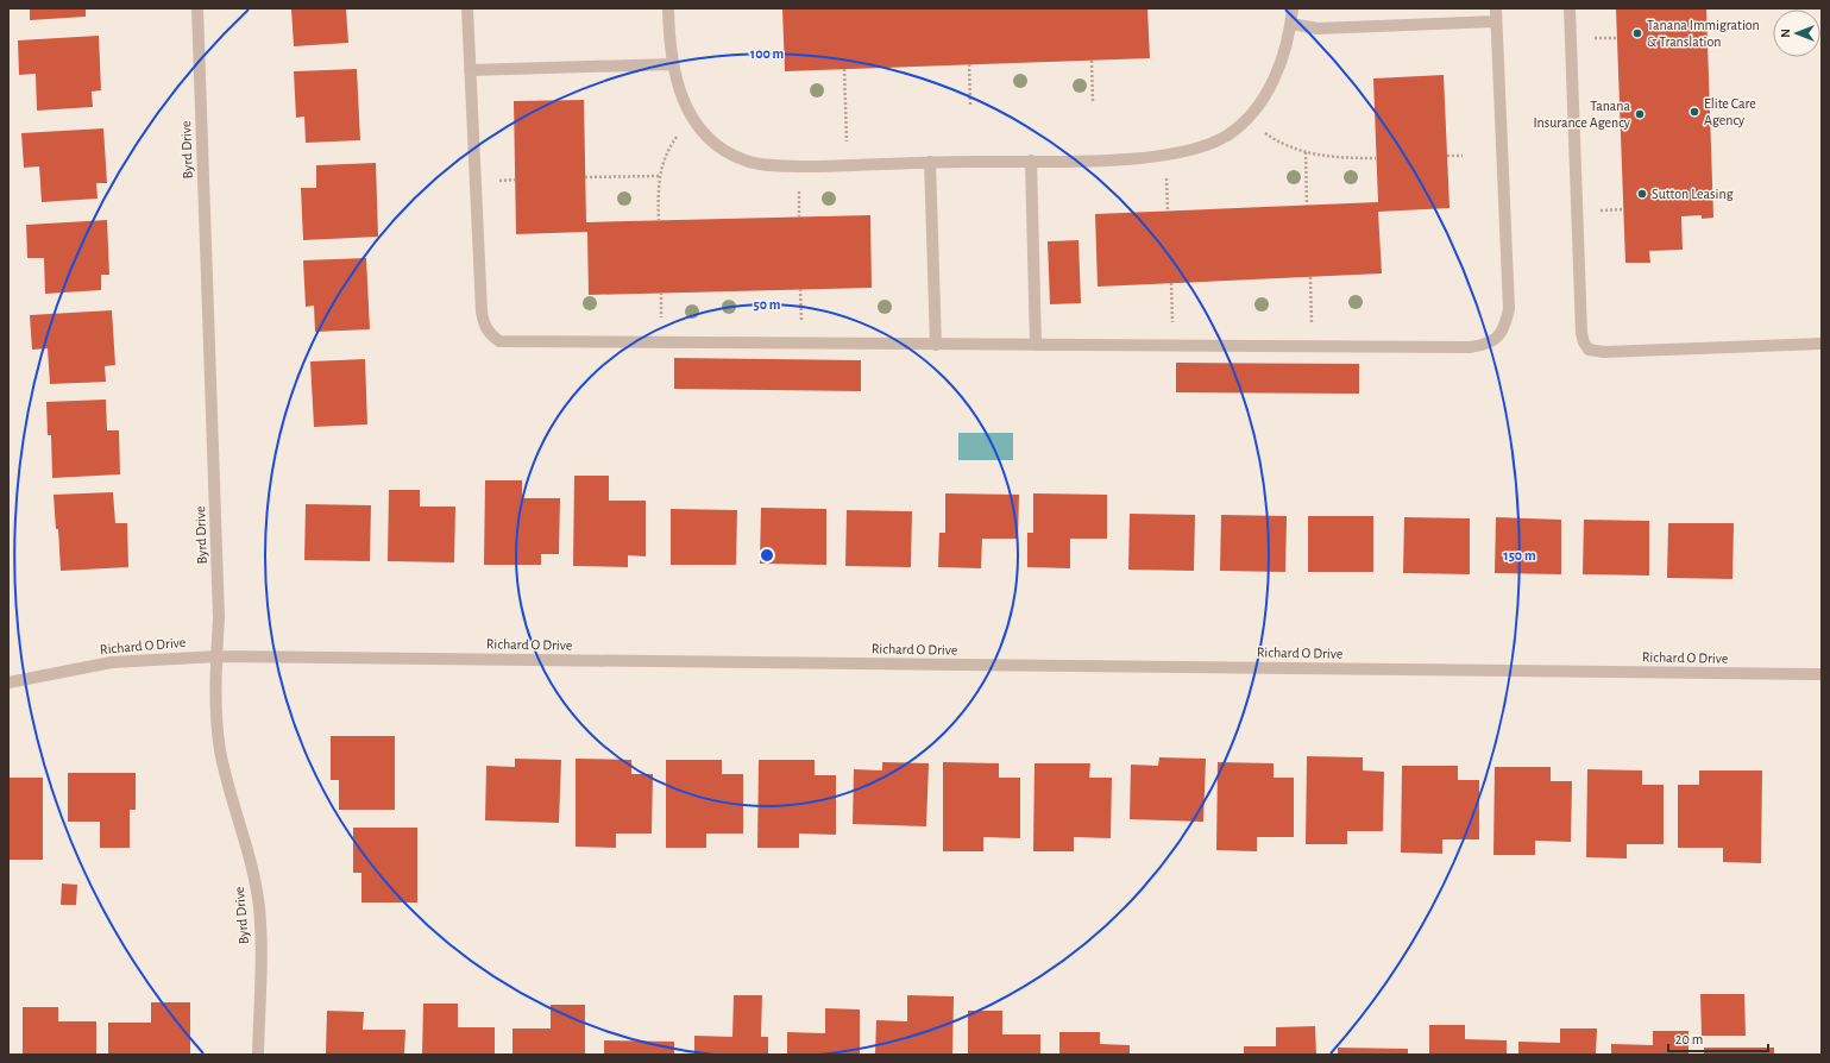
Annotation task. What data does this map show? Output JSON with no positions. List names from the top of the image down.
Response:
{
  "streets": {
    "street": ["Byrd Drive", "Richard O Drive"]
  },
  "crossings": [
    ["Byrd Drive", "Richard O Drive"]
  ],
  "places": [
    "Tanana Immigration & Translation",
    "Elite Care Agency",
    "Tanana Insurance Agency",
    "Sutton Leasing"
  ],
  "scale_bar": "20 m",
  "north": "left",
  "rings": ["100 m", "50 m", "150 m"]
}
